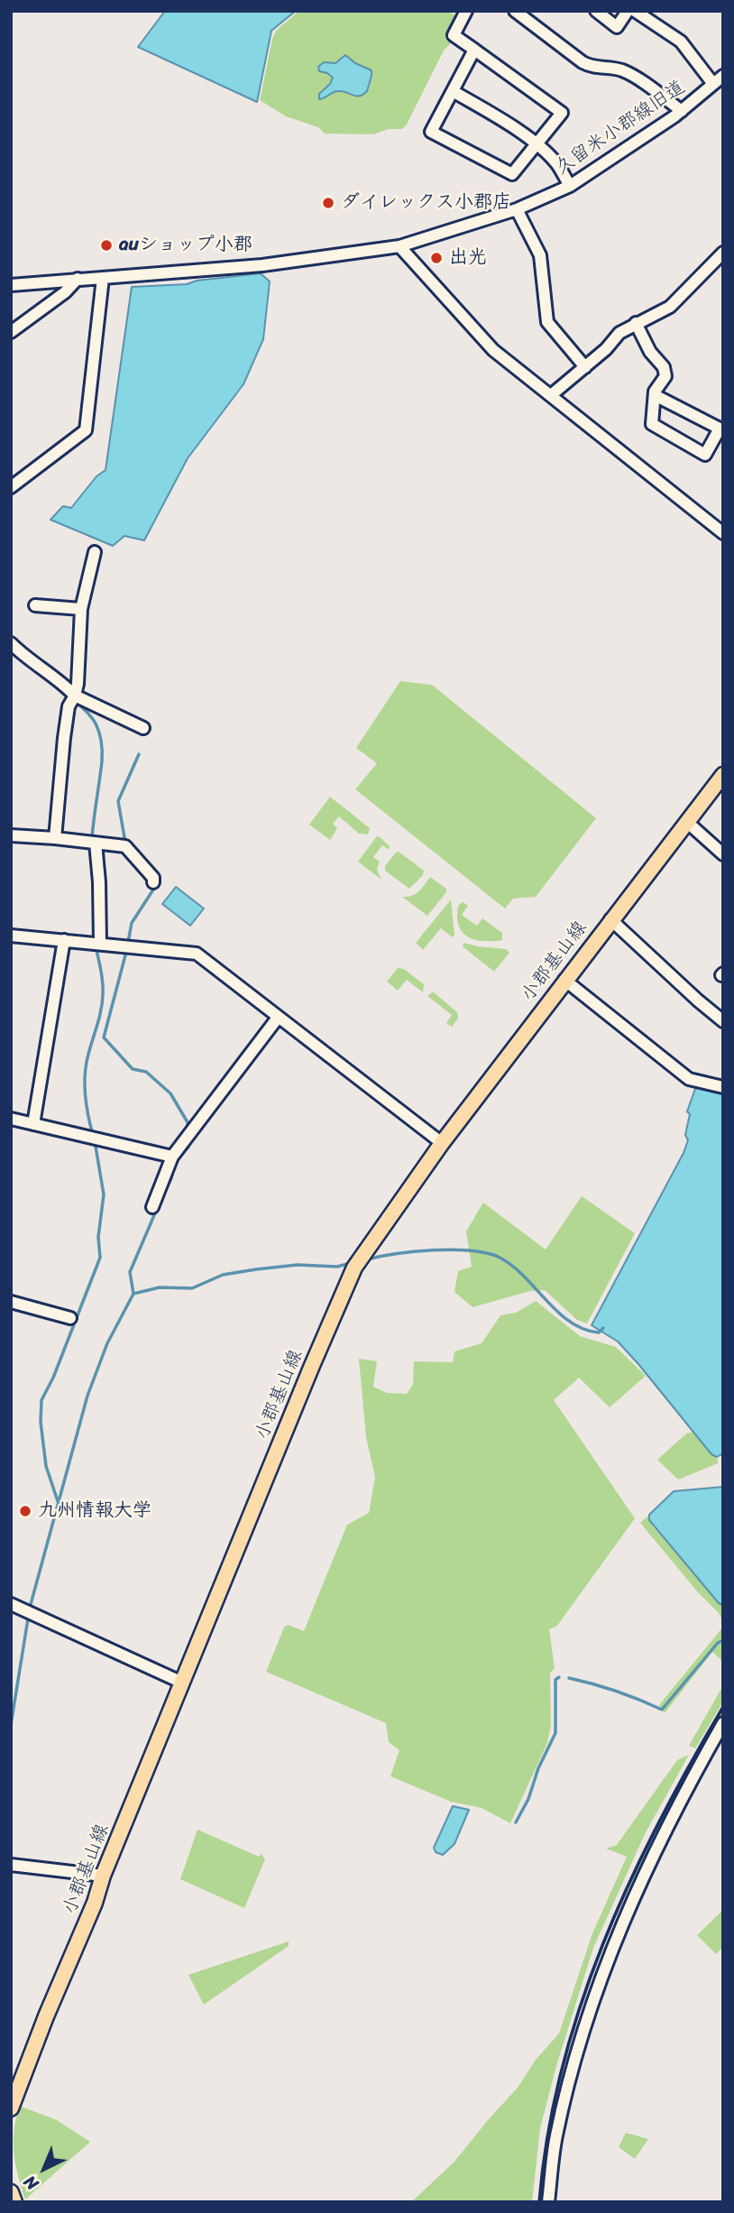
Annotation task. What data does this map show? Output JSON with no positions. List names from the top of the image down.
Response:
{
  "streets": {
    "main road": ["小郡基山線"],
    "street": ["久留米小郡線旧道"]
  },
  "places": [
    "ダイレックス小郡店",
    "auショップ小郡",
    "出光",
    "九州情報大学"
  ],
  "north": "bottom left"
}
